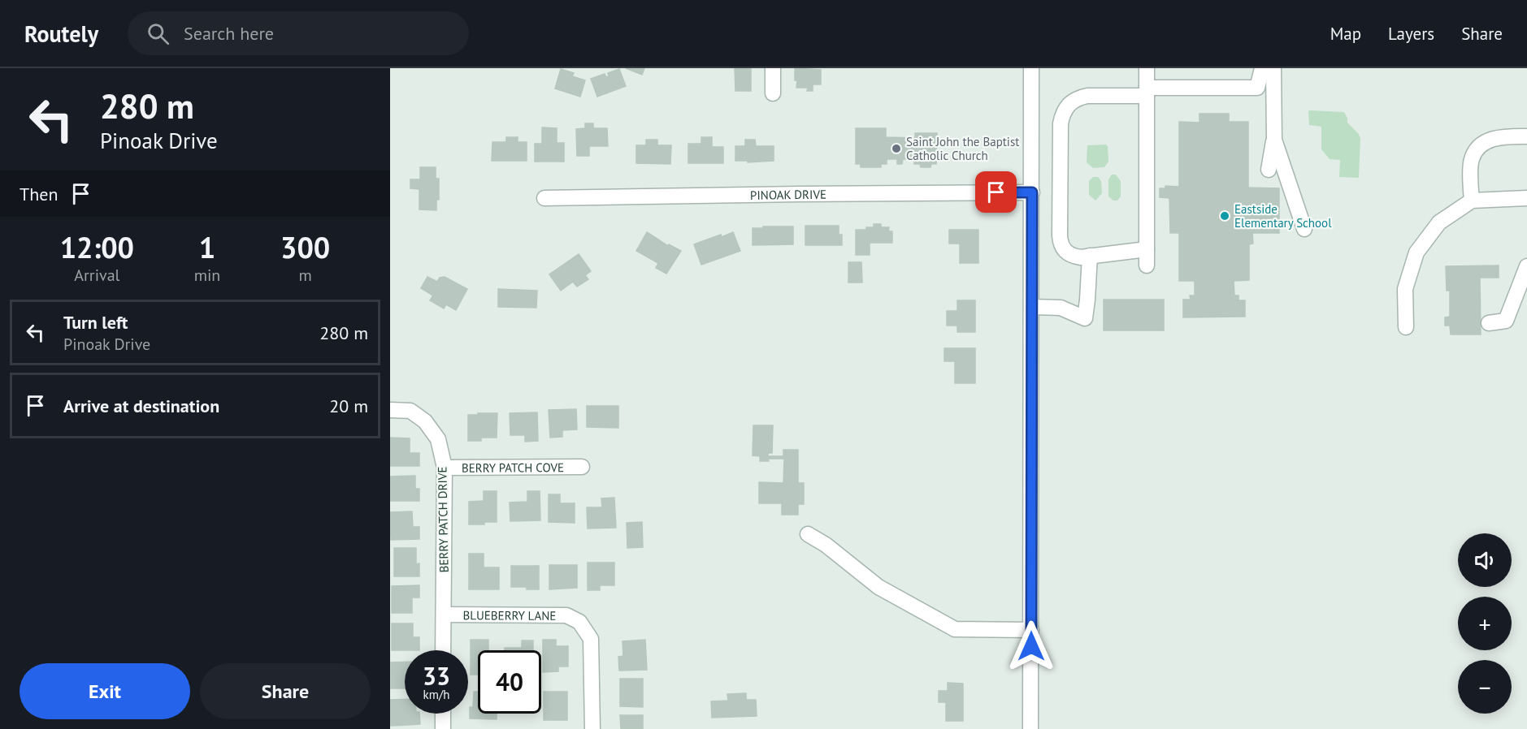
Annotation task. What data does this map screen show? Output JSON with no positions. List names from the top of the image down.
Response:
{
  "streets": {
    "street": [
      "PINOAK DRIVE",
      "BERRY PATCH COVE",
      "BERRY PATCH DRIVE",
      "BLUEBERRY LANE"
    ]
  },
  "crossings": [
    ["BERRY PATCH COVE", "BERRY PATCH DRIVE"],
    ["BERRY PATCH DRIVE", "BLUEBERRY LANE"]
  ],
  "places": ["Saint John the Baptist Catholic Church", "Eastside Elementary School"],
  "page": {
    "header": "Routely",
    "search": "Search here",
    "nav": ["Map", "Layers", "Share"],
    "turn": ["280 m", "Pinoak Drive"],
    "then": "Then",
    "eta": [
      "12:00",
      "Arrival",
      "1",
      "min",
      "300",
      "m"
    ],
    "list": [
      {
        "name": "Turn left",
        "note": "Pinoak Drive",
        "value": "280 m"
      },
      {
        "name": "Arrive at destination",
        "value": "20 m"
      }
    ],
    "map_buttons": ["+", "−"],
    "speed": "33 km/h",
    "limit": "40",
    "buttons": ["Exit", "Share"]
  }
}
